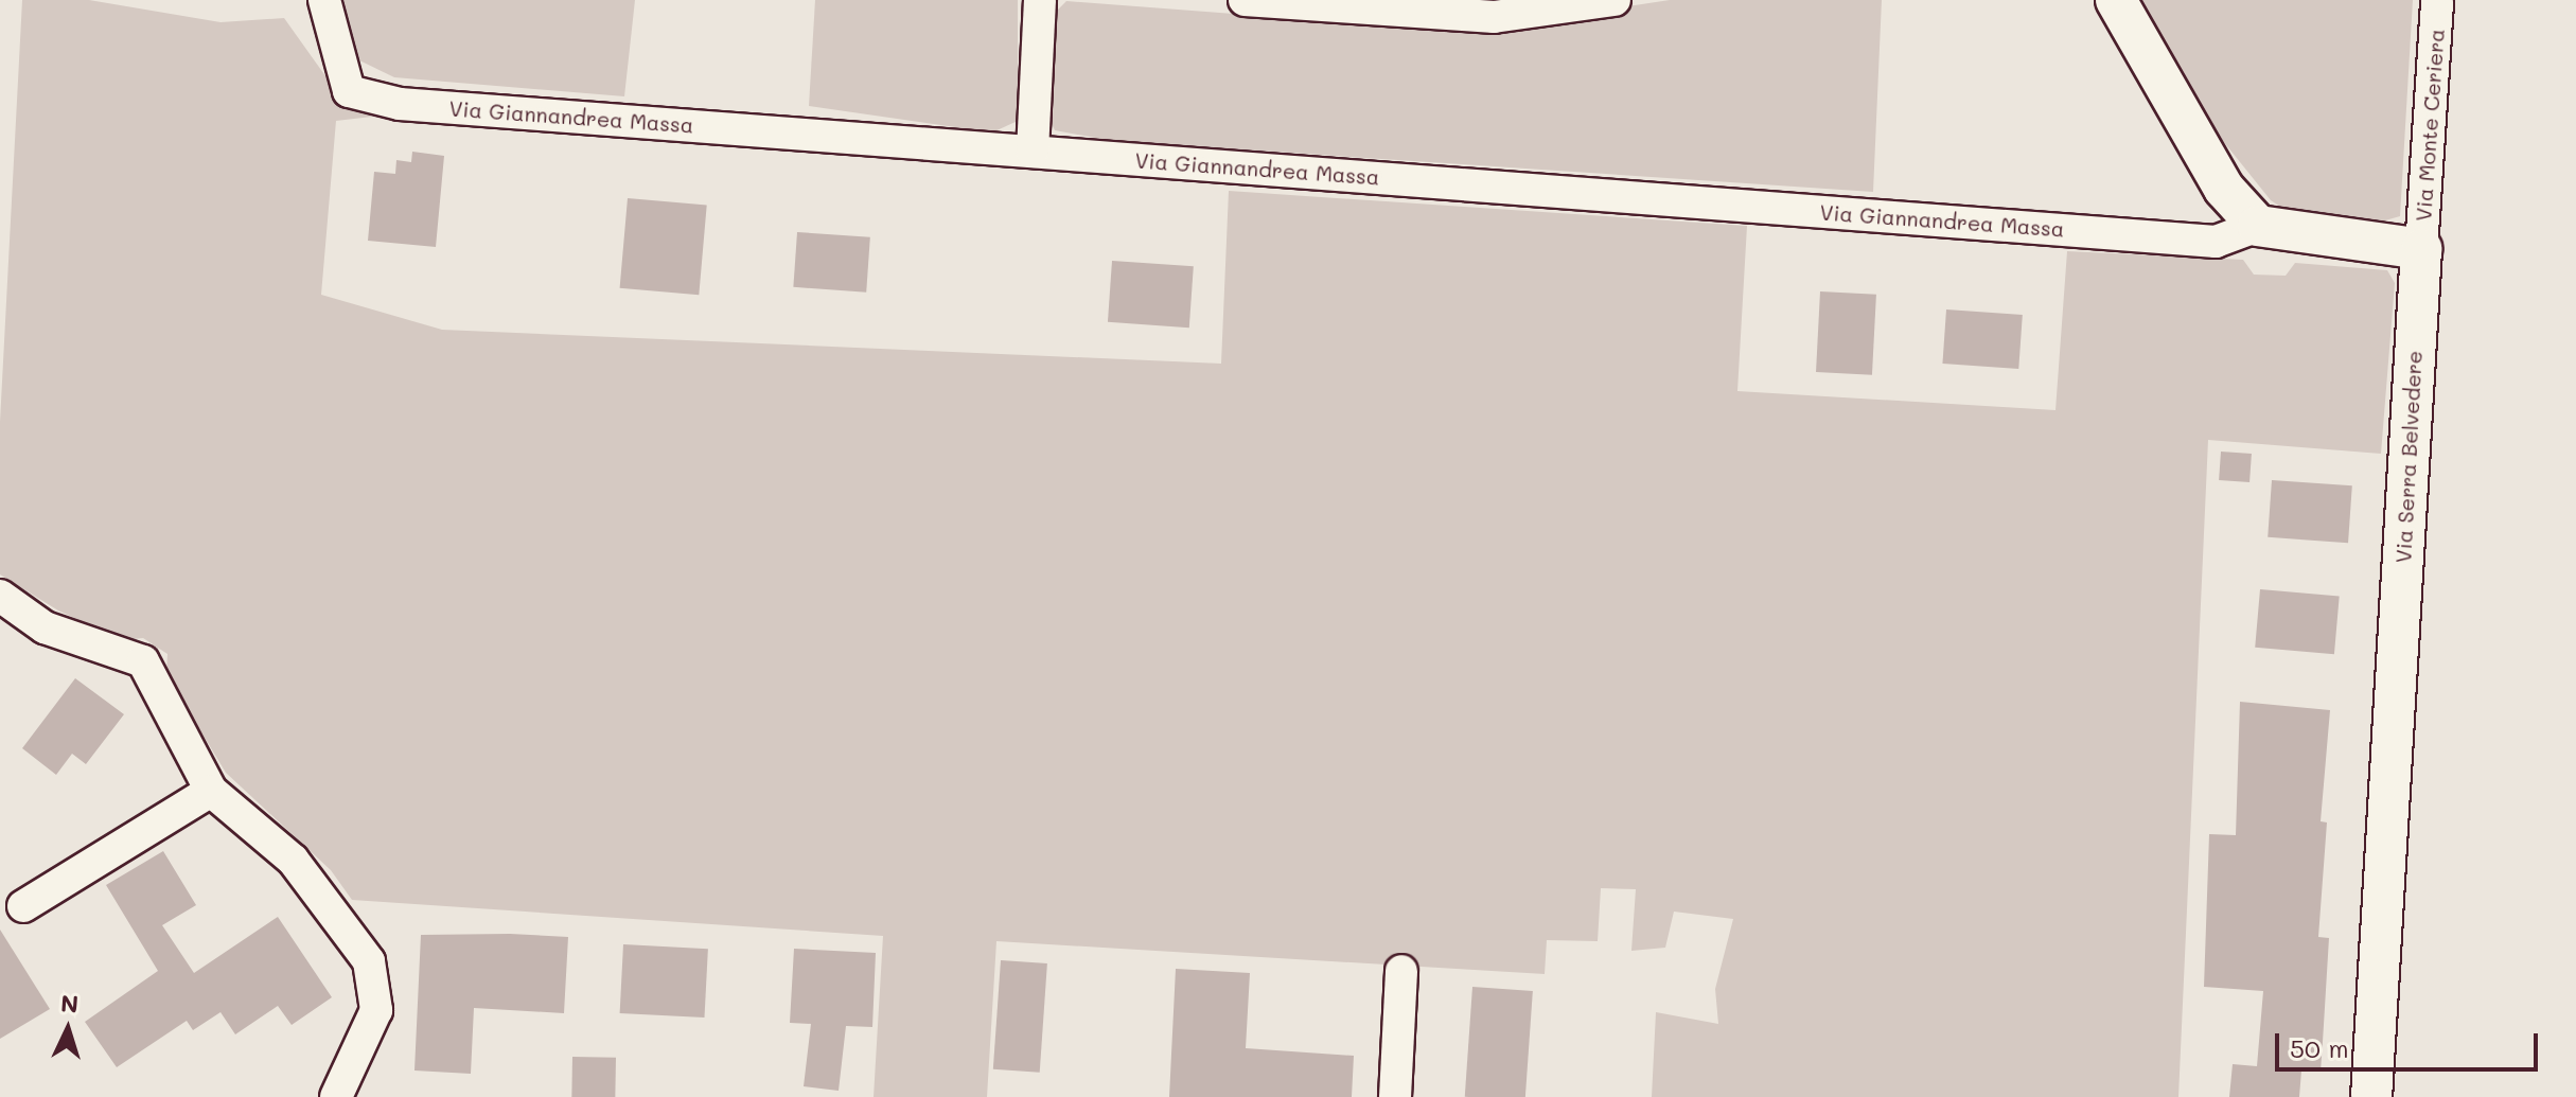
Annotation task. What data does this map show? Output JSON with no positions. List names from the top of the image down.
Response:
{
  "streets": {
    "street": ["Via Giannandrea Massa", "Via Monte Ceriera", "Via Serra Belvedere"]
  },
  "crossings": [
    ["Via Monte Ceriera", "Via Serra Belvedere"]
  ],
  "scale_bar": "50 m",
  "north": "top"
}
